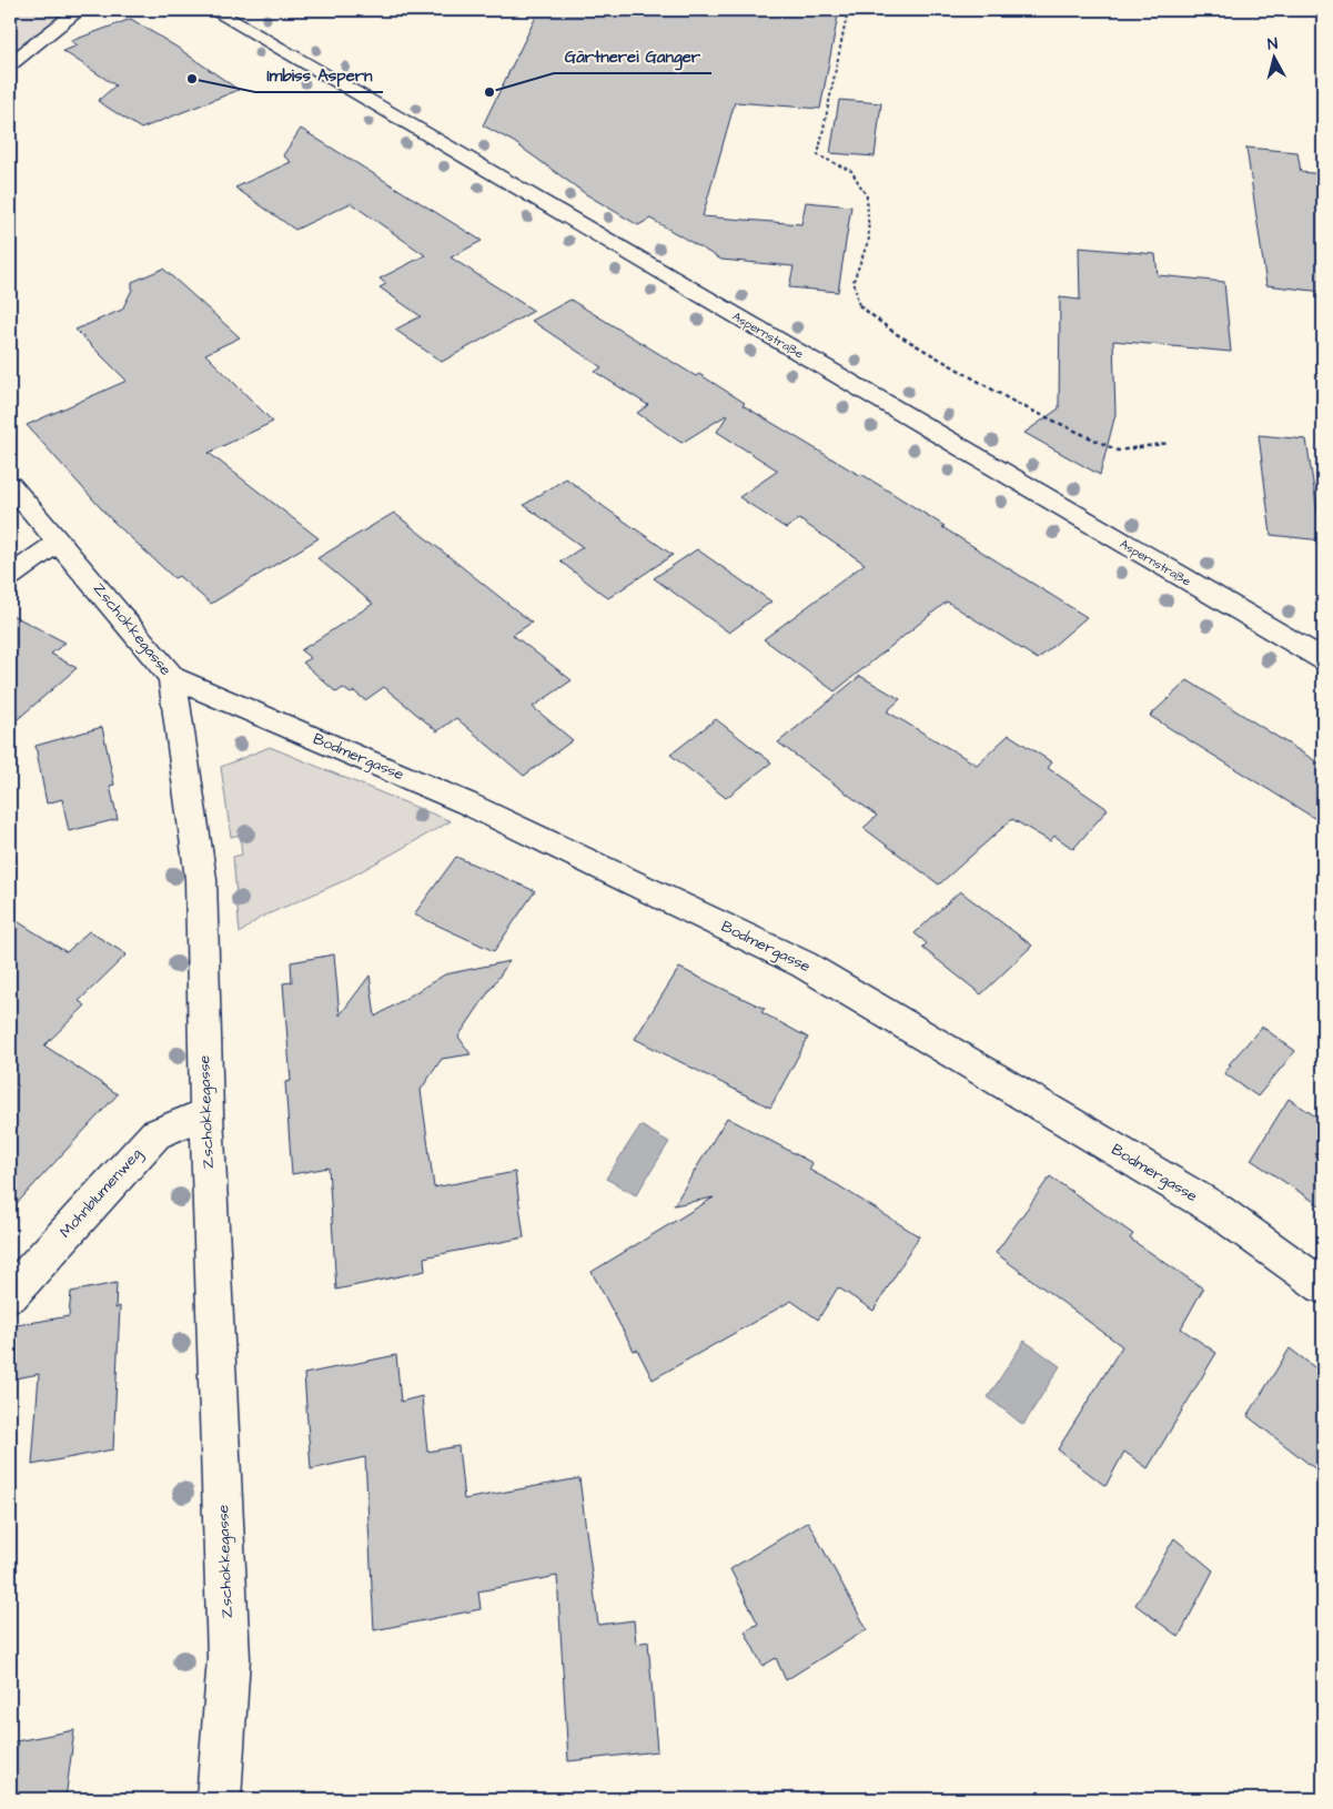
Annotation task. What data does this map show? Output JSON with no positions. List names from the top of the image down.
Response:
{
  "streets": {
    "street": [
      "Aspernstraße",
      "Zschokkegasse",
      "Bodmergasse",
      "Mohnblumenweg"
    ]
  },
  "crossings": [
    ["Zschokkegasse", "Bodmergasse"],
    ["Zschokkegasse", "Mohnblumenweg"]
  ],
  "places": ["Imbiss Aspern", "Gärtnerei Ganger"],
  "north": "top"
}
